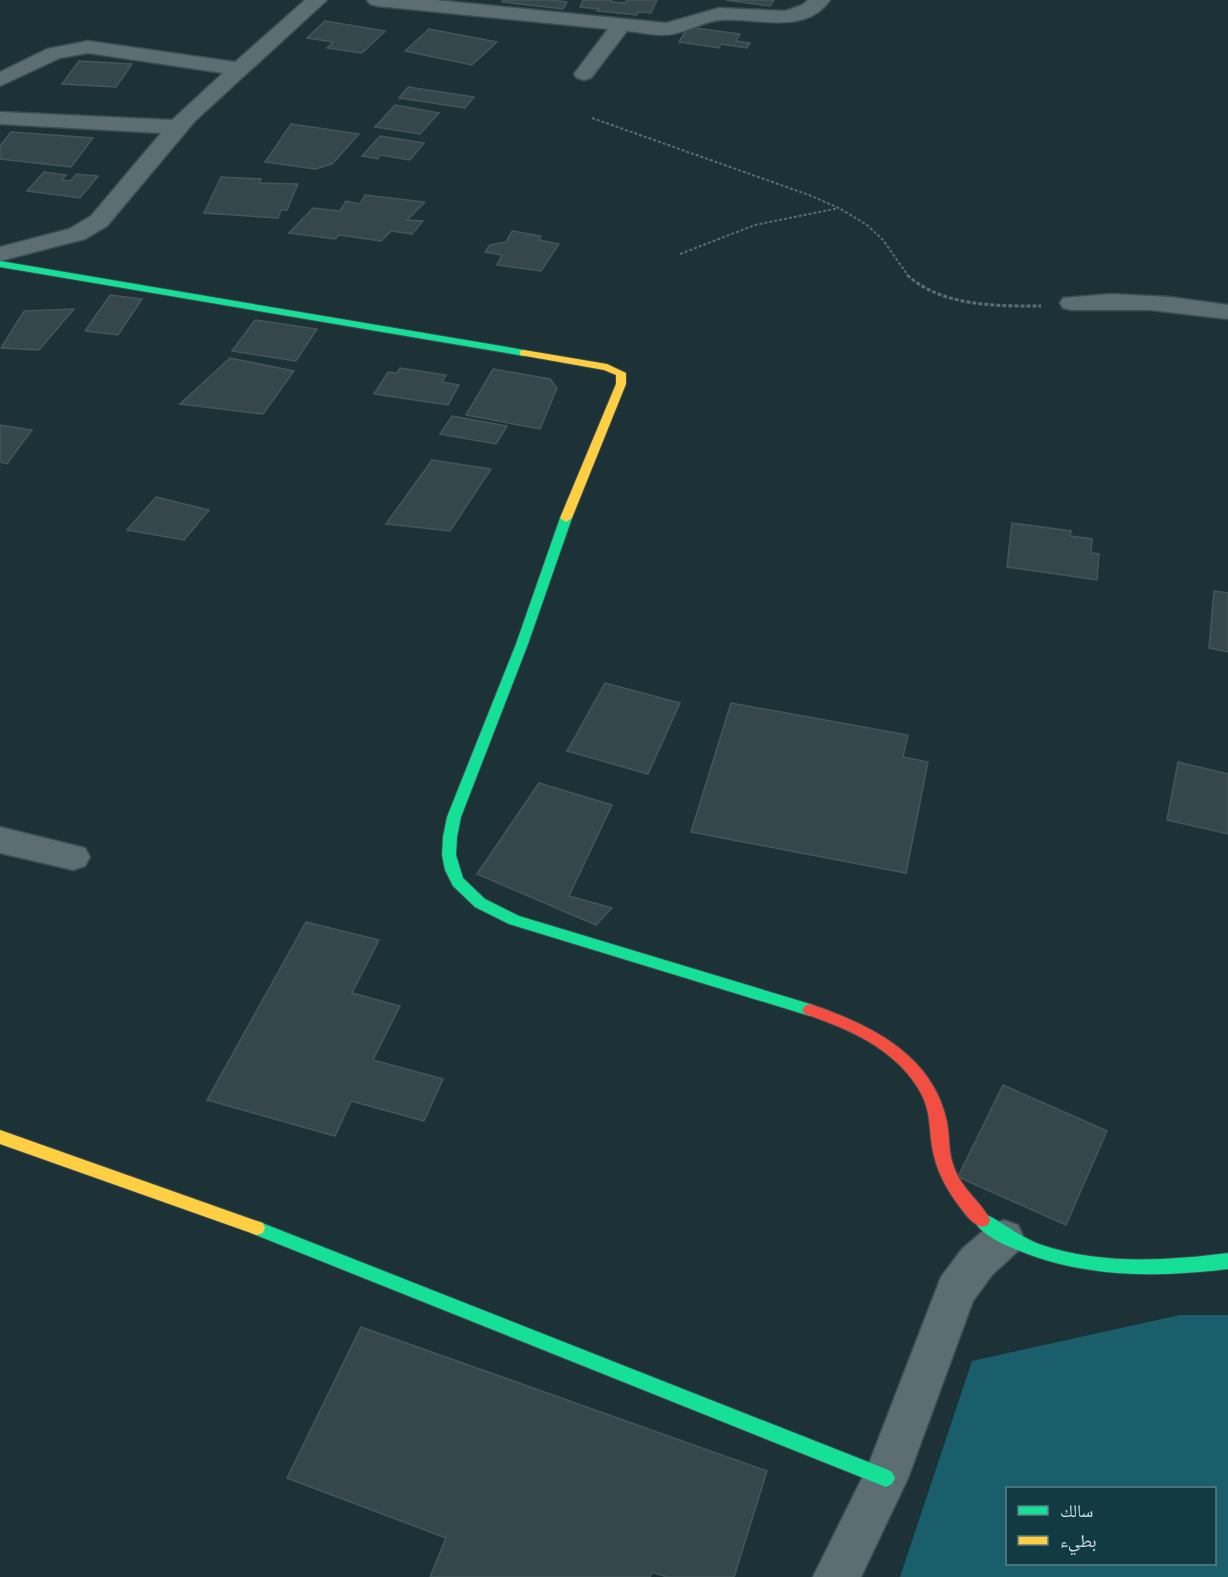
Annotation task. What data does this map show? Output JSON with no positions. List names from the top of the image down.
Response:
{
  "legend": ["سالك", "بطيء"]
}
